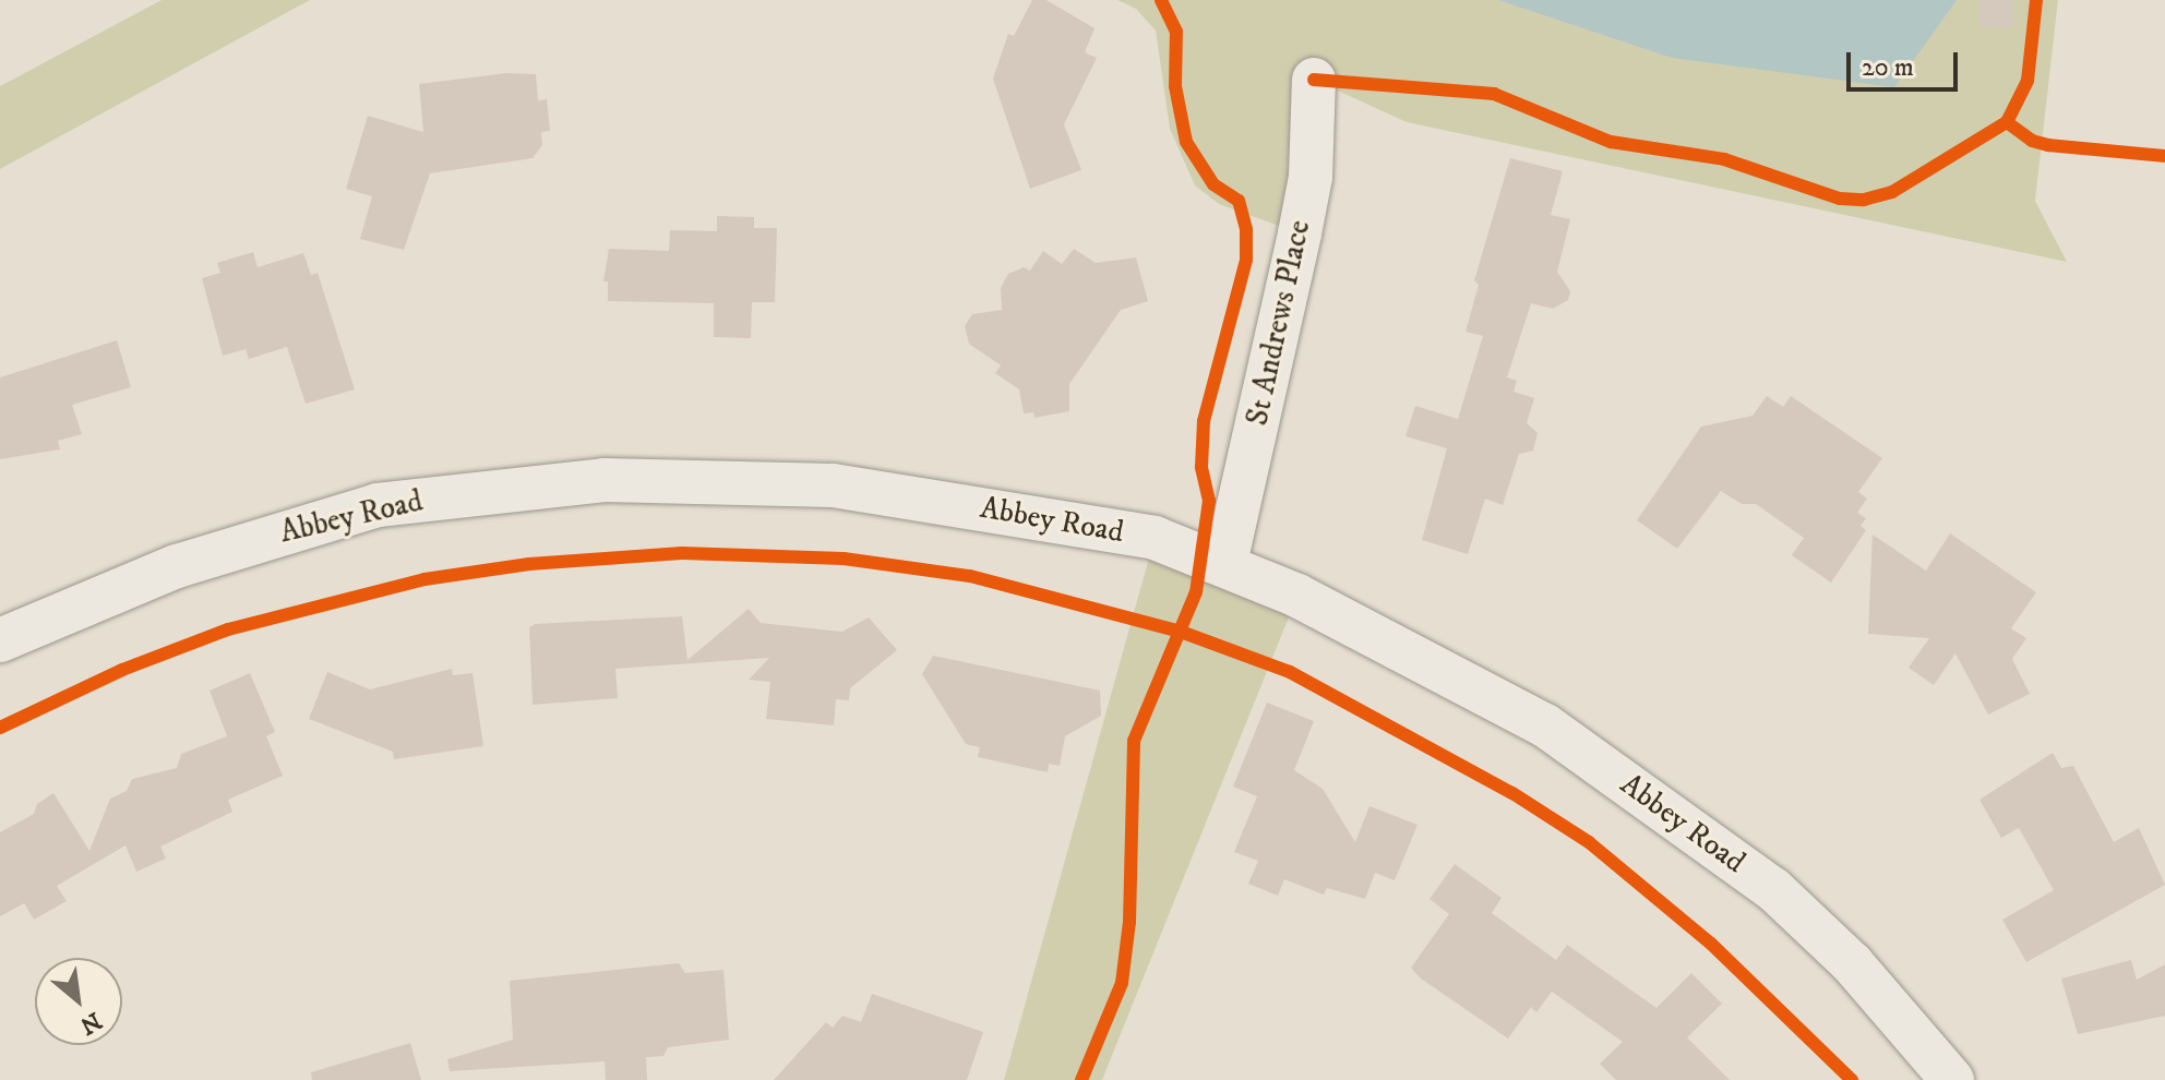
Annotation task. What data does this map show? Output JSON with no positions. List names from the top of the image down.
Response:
{
  "streets": {
    "street": ["St Andrews Place", "Abbey Road"]
  },
  "crossings": [
    ["St Andrews Place", "Abbey Road"]
  ],
  "scale_bar": "20 m",
  "north": "bottom right"
}
